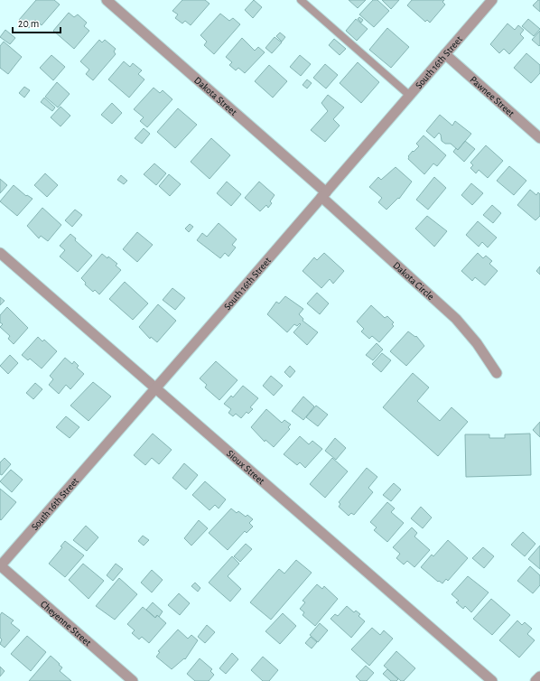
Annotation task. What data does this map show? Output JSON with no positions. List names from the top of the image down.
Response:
{
  "streets": {
    "street": [
      "South 16th Street",
      "Dakota Street",
      "Pawnee Street",
      "Dakota Circle",
      "Sioux Street",
      "Cheyenne Street"
    ]
  },
  "crossings": [
    ["South 16th Street", "Dakota Street"],
    ["South 16th Street", "Pawnee Street"],
    ["South 16th Street", "Dakota Circle"],
    ["South 16th Street", "Sioux Street"],
    ["South 16th Street", "Cheyenne Street"],
    ["Dakota Street", "Dakota Circle"]
  ],
  "scale_bar": "20 m"
}
